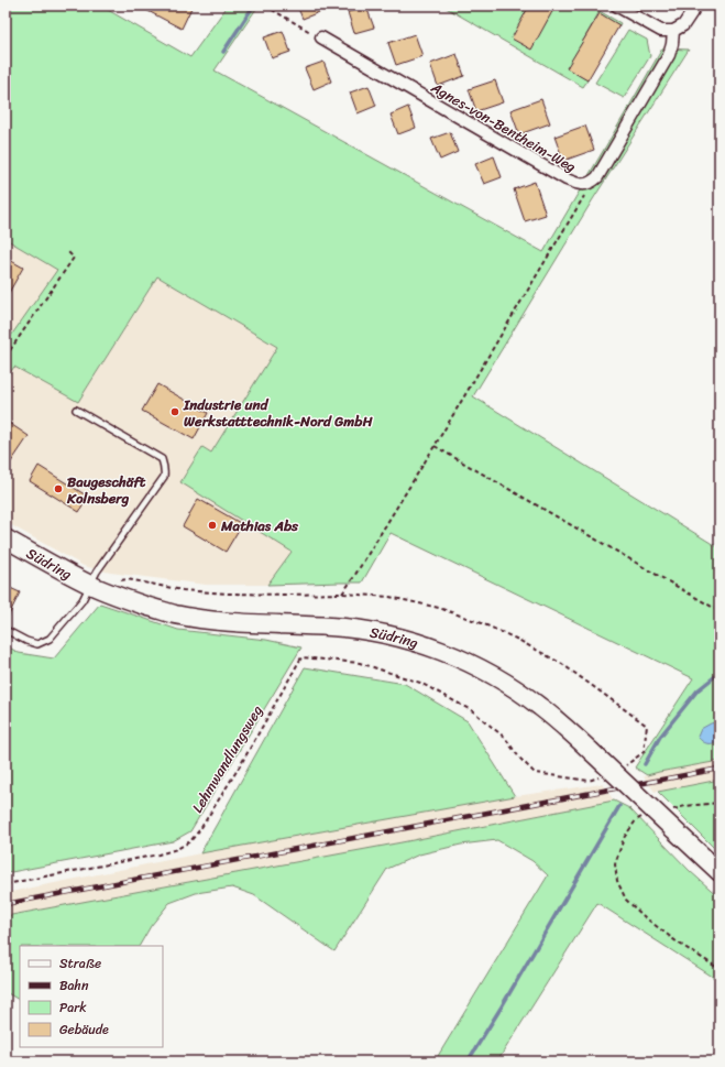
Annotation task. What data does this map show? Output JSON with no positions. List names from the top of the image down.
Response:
{
  "streets": {
    "main road": ["Südring"],
    "street": ["Agnes-von-Bentheim-Weg"],
    "path": ["Lehmwandlungsweg"]
  },
  "places": ["Industrie und Werkstatttechnik-Nord GmbH", "Baugeschäft Kolnsberg", "Mathias Abs"],
  "legend": [
    "Straße",
    "Bahn",
    "Park",
    "Gebäude"
  ]
}
